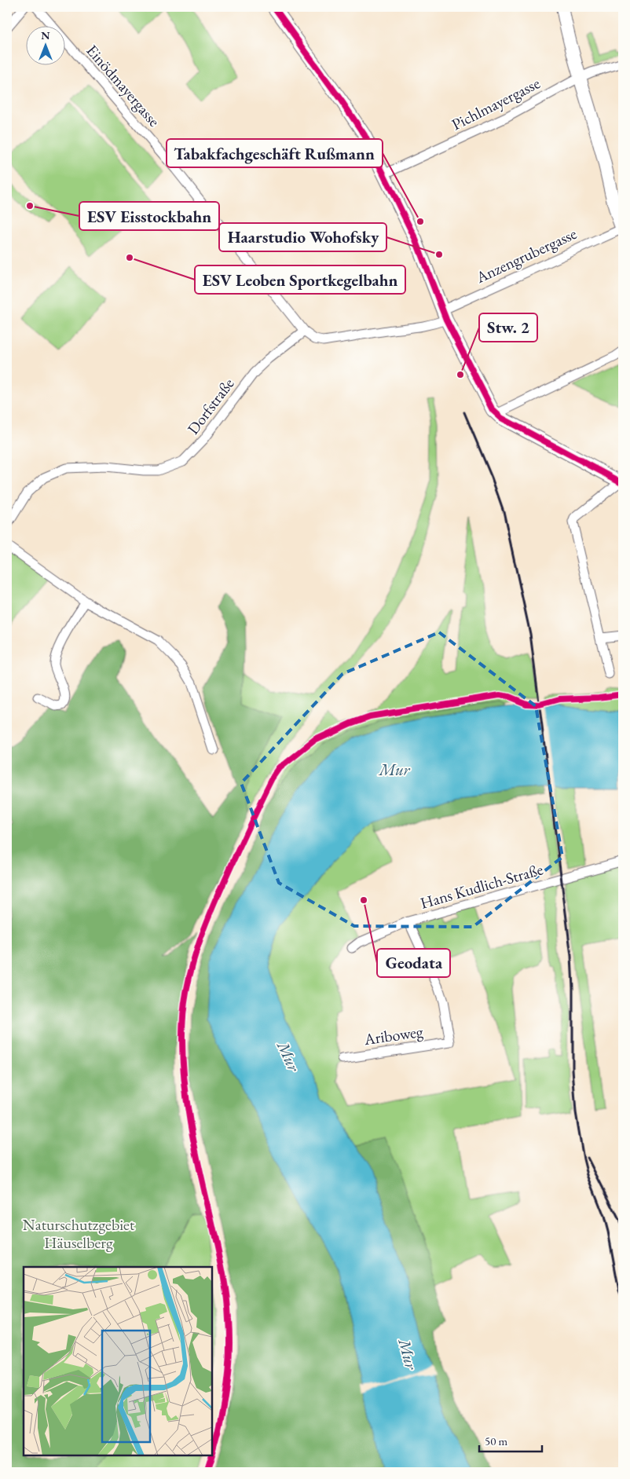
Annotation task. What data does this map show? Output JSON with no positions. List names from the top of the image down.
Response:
{
  "streets": {
    "street": [
      "Einödmayergasse",
      "Pichlmayergasse",
      "Anzengrubergasse",
      "Dorfstraße",
      "Hans Kudlich-Straße",
      "Ariboweg"
    ]
  },
  "crossings": [
    ["Einödmayergasse", "Dorfstraße"],
    ["Hans Kudlich-Straße", "Ariboweg"]
  ],
  "water": ["Mur"],
  "parks": ["Naturschutzgebiet Häuselberg"],
  "places": [
    "ESV Eisstockbahn",
    "Tabakfachgeschäft Rußmann",
    "Haarstudio Wohofsky",
    "ESV Leoben Sportkegelbahn",
    "Stw. 2",
    "Geodata"
  ],
  "scale_bar": "50 m",
  "north": "top"
}
